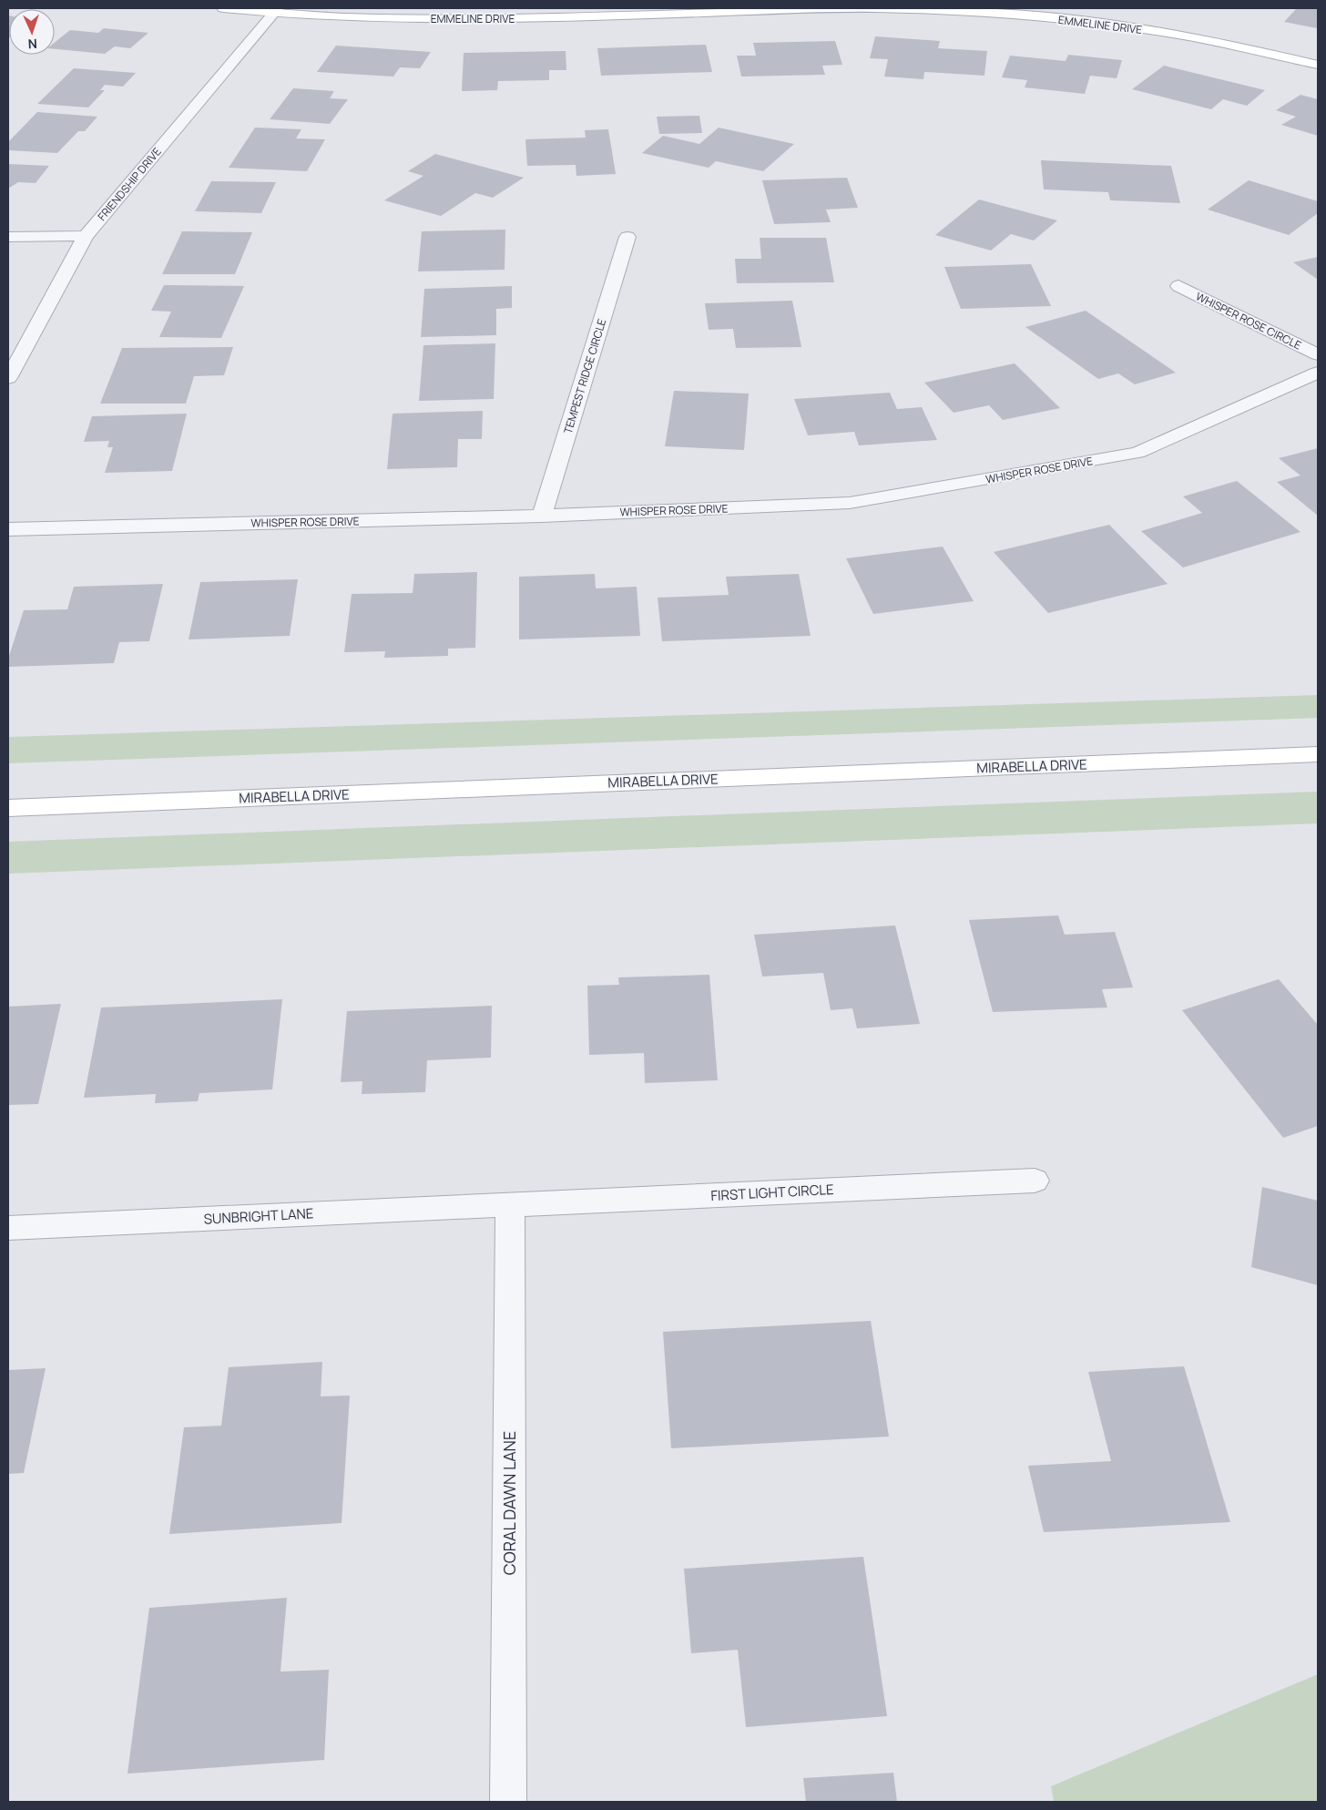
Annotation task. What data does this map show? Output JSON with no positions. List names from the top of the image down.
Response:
{
  "streets": {
    "street": [
      "EMMELINE DRIVE",
      "FRIENDSHIP DRIVE",
      "WHISPER ROSE CIRCLE",
      "TEMPEST RIDGE CIRCLE",
      "WHISPER ROSE DRIVE",
      "MIRABELLA DRIVE",
      "FIRST LIGHT CIRCLE",
      "SUNBRIGHT LANE",
      "CORAL DAWN LANE"
    ]
  },
  "crossings": [
    ["EMMELINE DRIVE", "FRIENDSHIP DRIVE"],
    ["TEMPEST RIDGE CIRCLE", "WHISPER ROSE DRIVE"],
    ["FIRST LIGHT CIRCLE", "SUNBRIGHT LANE"],
    ["FIRST LIGHT CIRCLE", "CORAL DAWN LANE"],
    ["SUNBRIGHT LANE", "CORAL DAWN LANE"]
  ],
  "north": "bottom"
}
